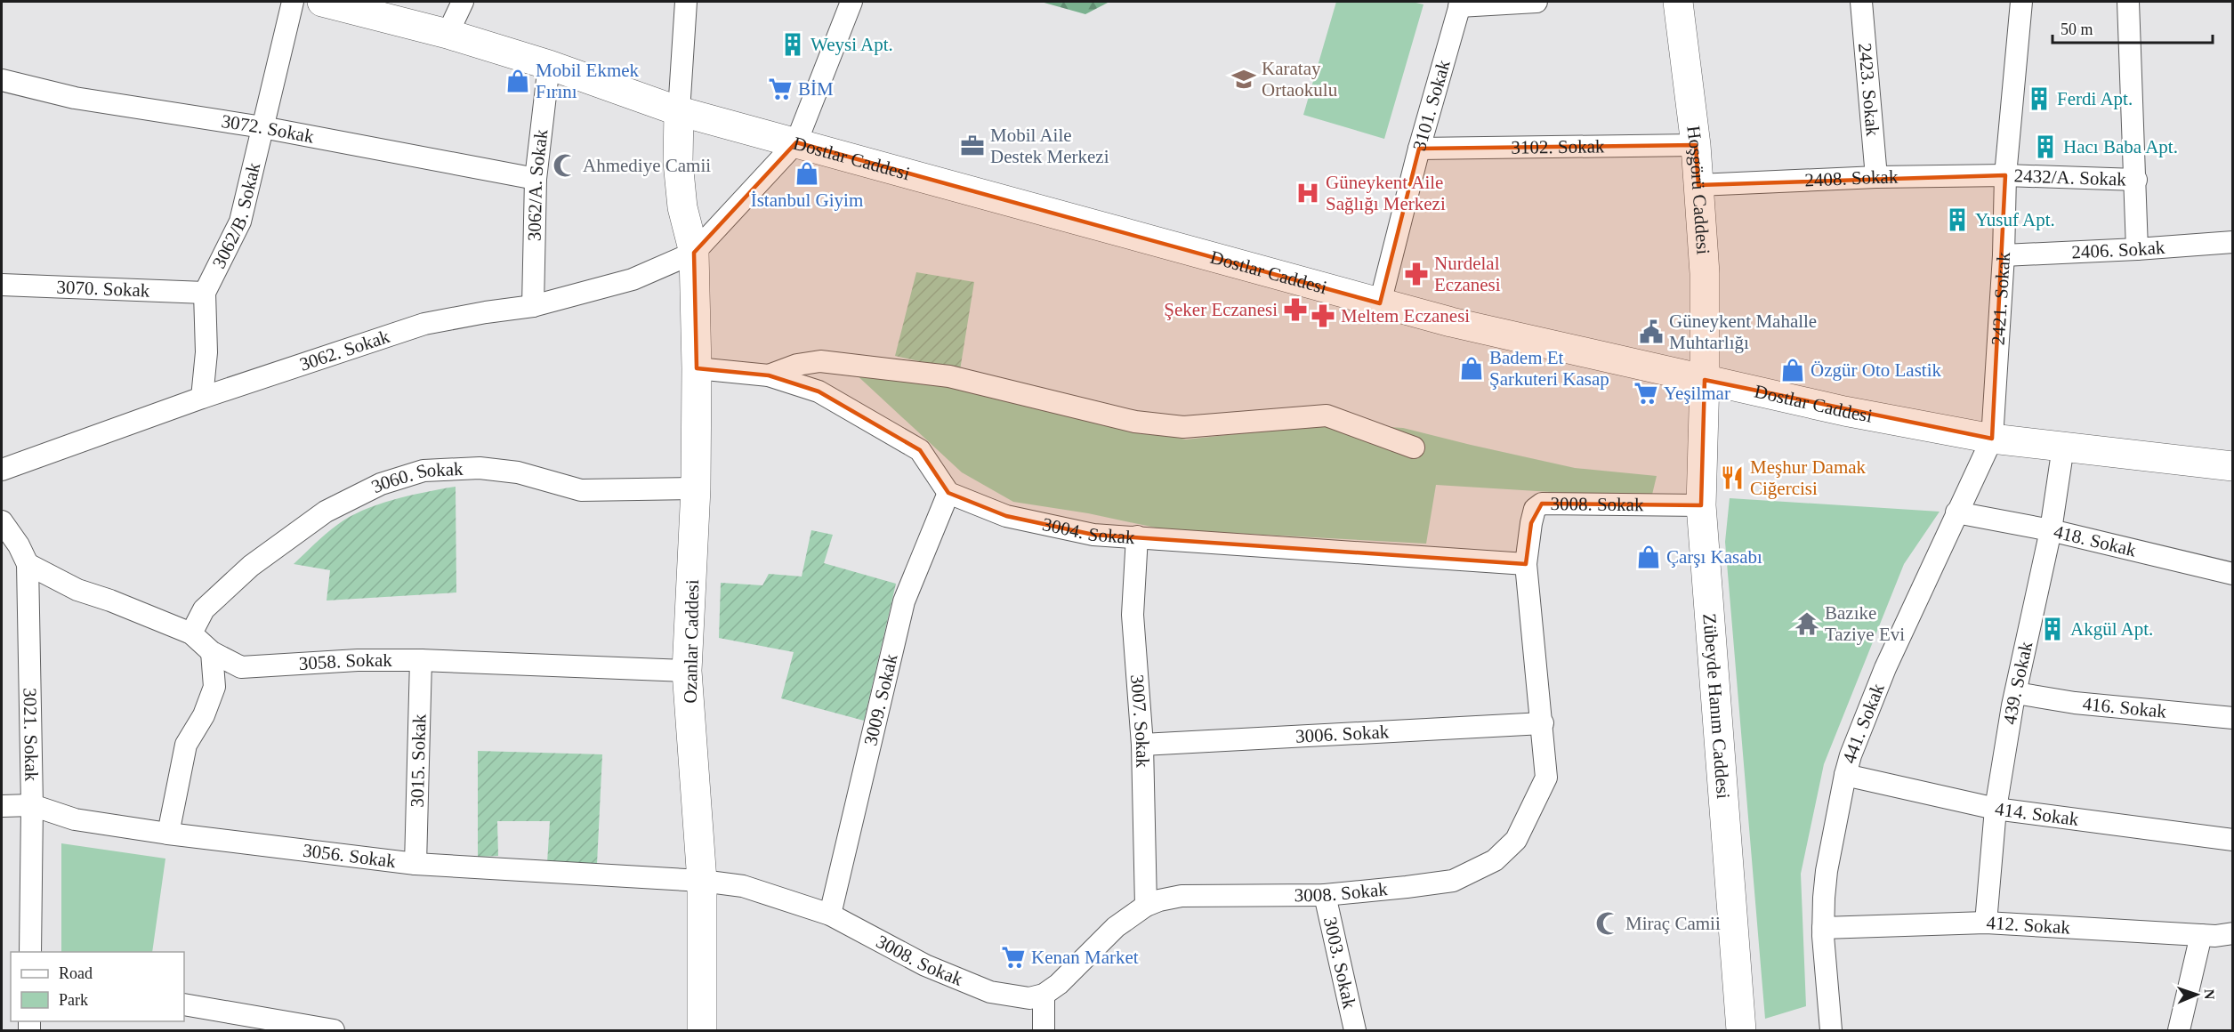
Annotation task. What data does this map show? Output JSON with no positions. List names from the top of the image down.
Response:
{
  "streets": {
    "main road": [
      "Dostlar Caddesi",
      "Hoşgörü Caddesi",
      "Ozanlar Caddesi",
      "Zübeyde Hanım Caddesi"
    ],
    "street": [
      "2423. Sokak",
      "3101. Sokak",
      "3072. Sokak",
      "3102. Sokak",
      "2432/A. Sokak",
      "2408. Sokak",
      "3062/A. Sokak",
      "3062/B. Sokak",
      "2406. Sokak",
      "3070. Sokak",
      "2421. Sokak",
      "3062. Sokak",
      "3060. Sokak",
      "3008. Sokak",
      "3004. Sokak",
      "418. Sokak",
      "3058. Sokak",
      "439. Sokak",
      "3009. Sokak",
      "416. Sokak",
      "3007. Sokak",
      "441. Sokak",
      "3021. Sokak",
      "3006. Sokak",
      "3015. Sokak",
      "414. Sokak",
      "3056. Sokak",
      "412. Sokak",
      "3003. Sokak"
    ]
  },
  "crossings": [
    ["2423. Sokak", "2408. Sokak"],
    ["3101. Sokak", "3102. Sokak"],
    ["3101. Sokak", "Dostlar Caddesi"],
    ["3072. Sokak", "3062/A. Sokak"],
    ["3072. Sokak", "3062/B. Sokak"],
    ["3102. Sokak", "Hoşgörü Caddesi"],
    ["Dostlar Caddesi", "3062/A. Sokak"],
    ["Dostlar Caddesi", "Hoşgörü Caddesi"],
    ["Dostlar Caddesi", "2421. Sokak"],
    ["Dostlar Caddesi", "Ozanlar Caddesi"],
    ["Dostlar Caddesi", "439. Sokak"],
    ["Dostlar Caddesi", "Zübeyde Hanım Caddesi"],
    ["Dostlar Caddesi", "441. Sokak"],
    ["2432/A. Sokak", "2408. Sokak"],
    ["2432/A. Sokak", "2421. Sokak"],
    ["2408. Sokak", "Hoşgörü Caddesi"],
    ["2408. Sokak", "2421. Sokak"],
    ["3062/A. Sokak", "3062. Sokak"],
    ["Hoşgörü Caddesi", "Zübeyde Hanım Caddesi"],
    ["3062/B. Sokak", "3070. Sokak"],
    ["3062/B. Sokak", "3062. Sokak"],
    ["2406. Sokak", "2421. Sokak"],
    ["2421. Sokak", "441. Sokak"],
    ["3062. Sokak", "Ozanlar Caddesi"],
    ["3060. Sokak", "Ozanlar Caddesi"],
    ["3060. Sokak", "3058. Sokak"],
    ["3008. Sokak", "3004. Sokak"],
    ["3008. Sokak", "Ozanlar Caddesi"],
    ["3008. Sokak", "3009. Sokak"],
    ["3008. Sokak", "Zübeyde Hanım Caddesi"],
    ["3008. Sokak", "3007. Sokak"],
    ["3008. Sokak", "3006. Sokak"],
    ["3008. Sokak", "3056. Sokak"],
    ["3008. Sokak", "3003. Sokak"],
    ["3004. Sokak", "3009. Sokak"],
    ["3004. Sokak", "3007. Sokak"],
    ["418. Sokak", "439. Sokak"],
    ["418. Sokak", "441. Sokak"],
    ["Ozanlar Caddesi", "3058. Sokak"],
    ["Ozanlar Caddesi", "3056. Sokak"],
    ["3058. Sokak", "3021. Sokak"],
    ["3058. Sokak", "3015. Sokak"],
    ["439. Sokak", "416. Sokak"],
    ["439. Sokak", "414. Sokak"],
    ["439. Sokak", "412. Sokak"],
    ["3007. Sokak", "3006. Sokak"],
    ["441. Sokak", "414. Sokak"],
    ["441. Sokak", "412. Sokak"],
    ["3021. Sokak", "3056. Sokak"],
    ["3015. Sokak", "3056. Sokak"]
  ],
  "places": {
    "building": [
      "Weysi Apt.",
      "Ferdi Apt.",
      "Hacı Baba Apt.",
      "Yusuf Apt.",
      "Akgül Apt."
    ],
    "school or university": ["Karatay Ortaokulu"],
    "shop": [
      "Mobil Ekmek Fırını",
      "İstanbul Giyim",
      "Badem Et Şarkuteri Kasap",
      "Özgür Oto Lastik",
      "Çarşı Kasabı"
    ],
    "supermarket": ["BİM", "Yeşilmar", "Kenan Market"],
    "office": ["Mobil Aile Destek Merkezi"],
    "mosque": ["Ahmediye Camii", "Miraç Camii"],
    "hospital": ["Güneykent Aile Sağlığı Merkezi"],
    "pharmacy": ["Nurdelal Eczanesi", "Şeker Eczanesi", "Meltem Eczanesi"],
    "public building": ["Güneykent Mahalle Muhtarlığı"],
    "restaurant": ["Meşhur Damak Ciğercisi"],
    "temple": ["Bazıke Taziye Evi"]
  },
  "legend": ["Road", "Park"],
  "scale_bar": "50 m",
  "north": "right"
}
